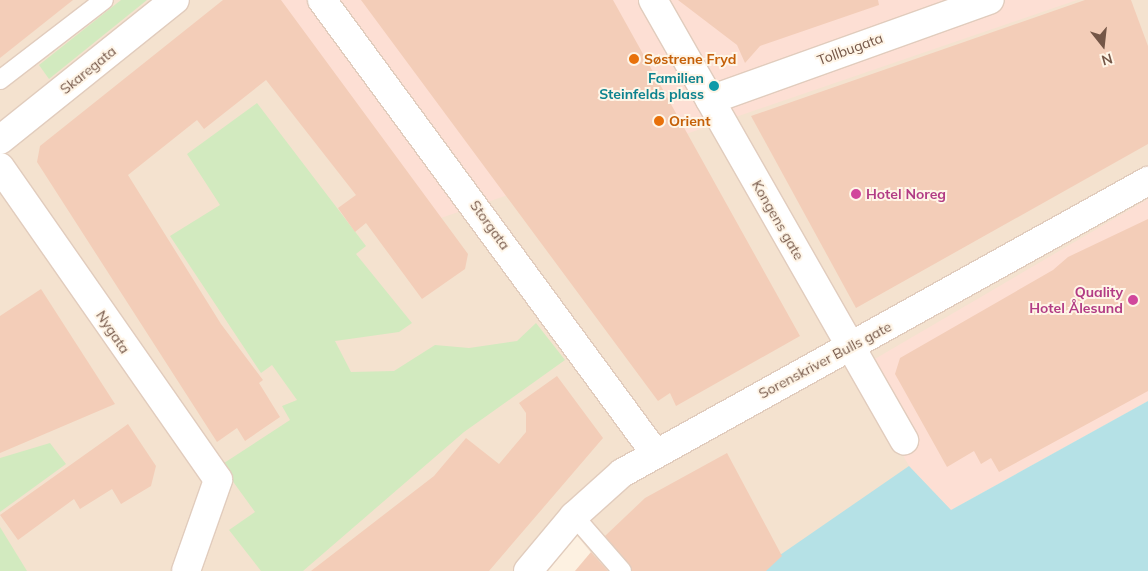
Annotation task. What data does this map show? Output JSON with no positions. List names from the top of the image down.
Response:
{
  "streets": {
    "street": [
      "Tollbugata",
      "Skaregata",
      "Kongens gate",
      "Storgata",
      "Nygata",
      "Sorenskriver Bulls gate"
    ]
  },
  "crossings": [
    ["Tollbugata", "Kongens gate"],
    ["Kongens gate", "Sorenskriver Bulls gate"],
    ["Storgata", "Sorenskriver Bulls gate"]
  ],
  "places": [
    "Søstrene Fryd",
    "Familien Steinfelds plass",
    "Orient",
    "Hotel Noreg",
    "Quality Hotel Ålesund"
  ],
  "north": "bottom"
}
